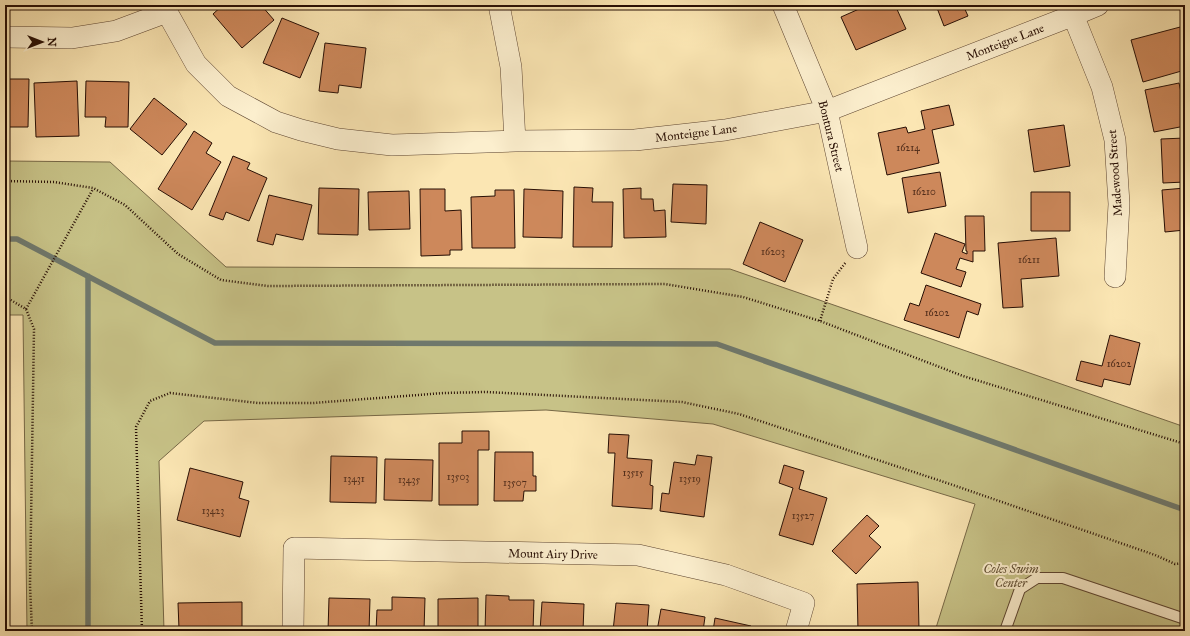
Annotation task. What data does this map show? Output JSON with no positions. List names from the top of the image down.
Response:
{
  "streets": {
    "street": [
      "Monteigne Lane",
      "Bontura Street",
      "Madewood Street",
      "Mount Airy Drive"
    ]
  },
  "crossings": [
    ["Monteigne Lane", "Bontura Street"],
    ["Monteigne Lane", "Madewood Street"]
  ],
  "parks": ["Coles Swim Center"],
  "house_numbers": [
    "16214",
    "16210",
    "16203",
    "16211",
    "16202",
    "16202",
    "13515",
    "13503",
    "13431",
    "13519",
    "13435",
    "13507",
    "13423",
    "13527"
  ],
  "north": "right"
}
